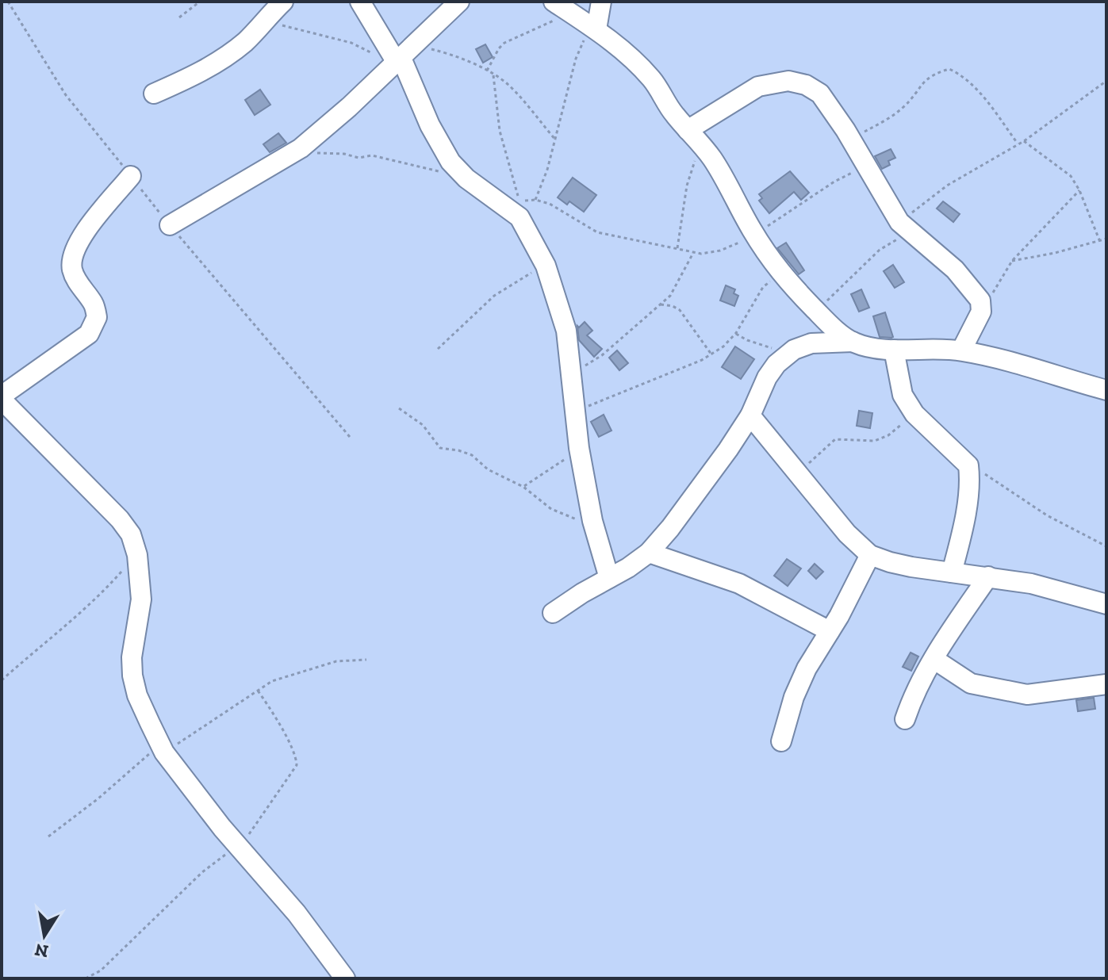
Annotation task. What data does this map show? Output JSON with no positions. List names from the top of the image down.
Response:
{
  "north": "bottom"
}
